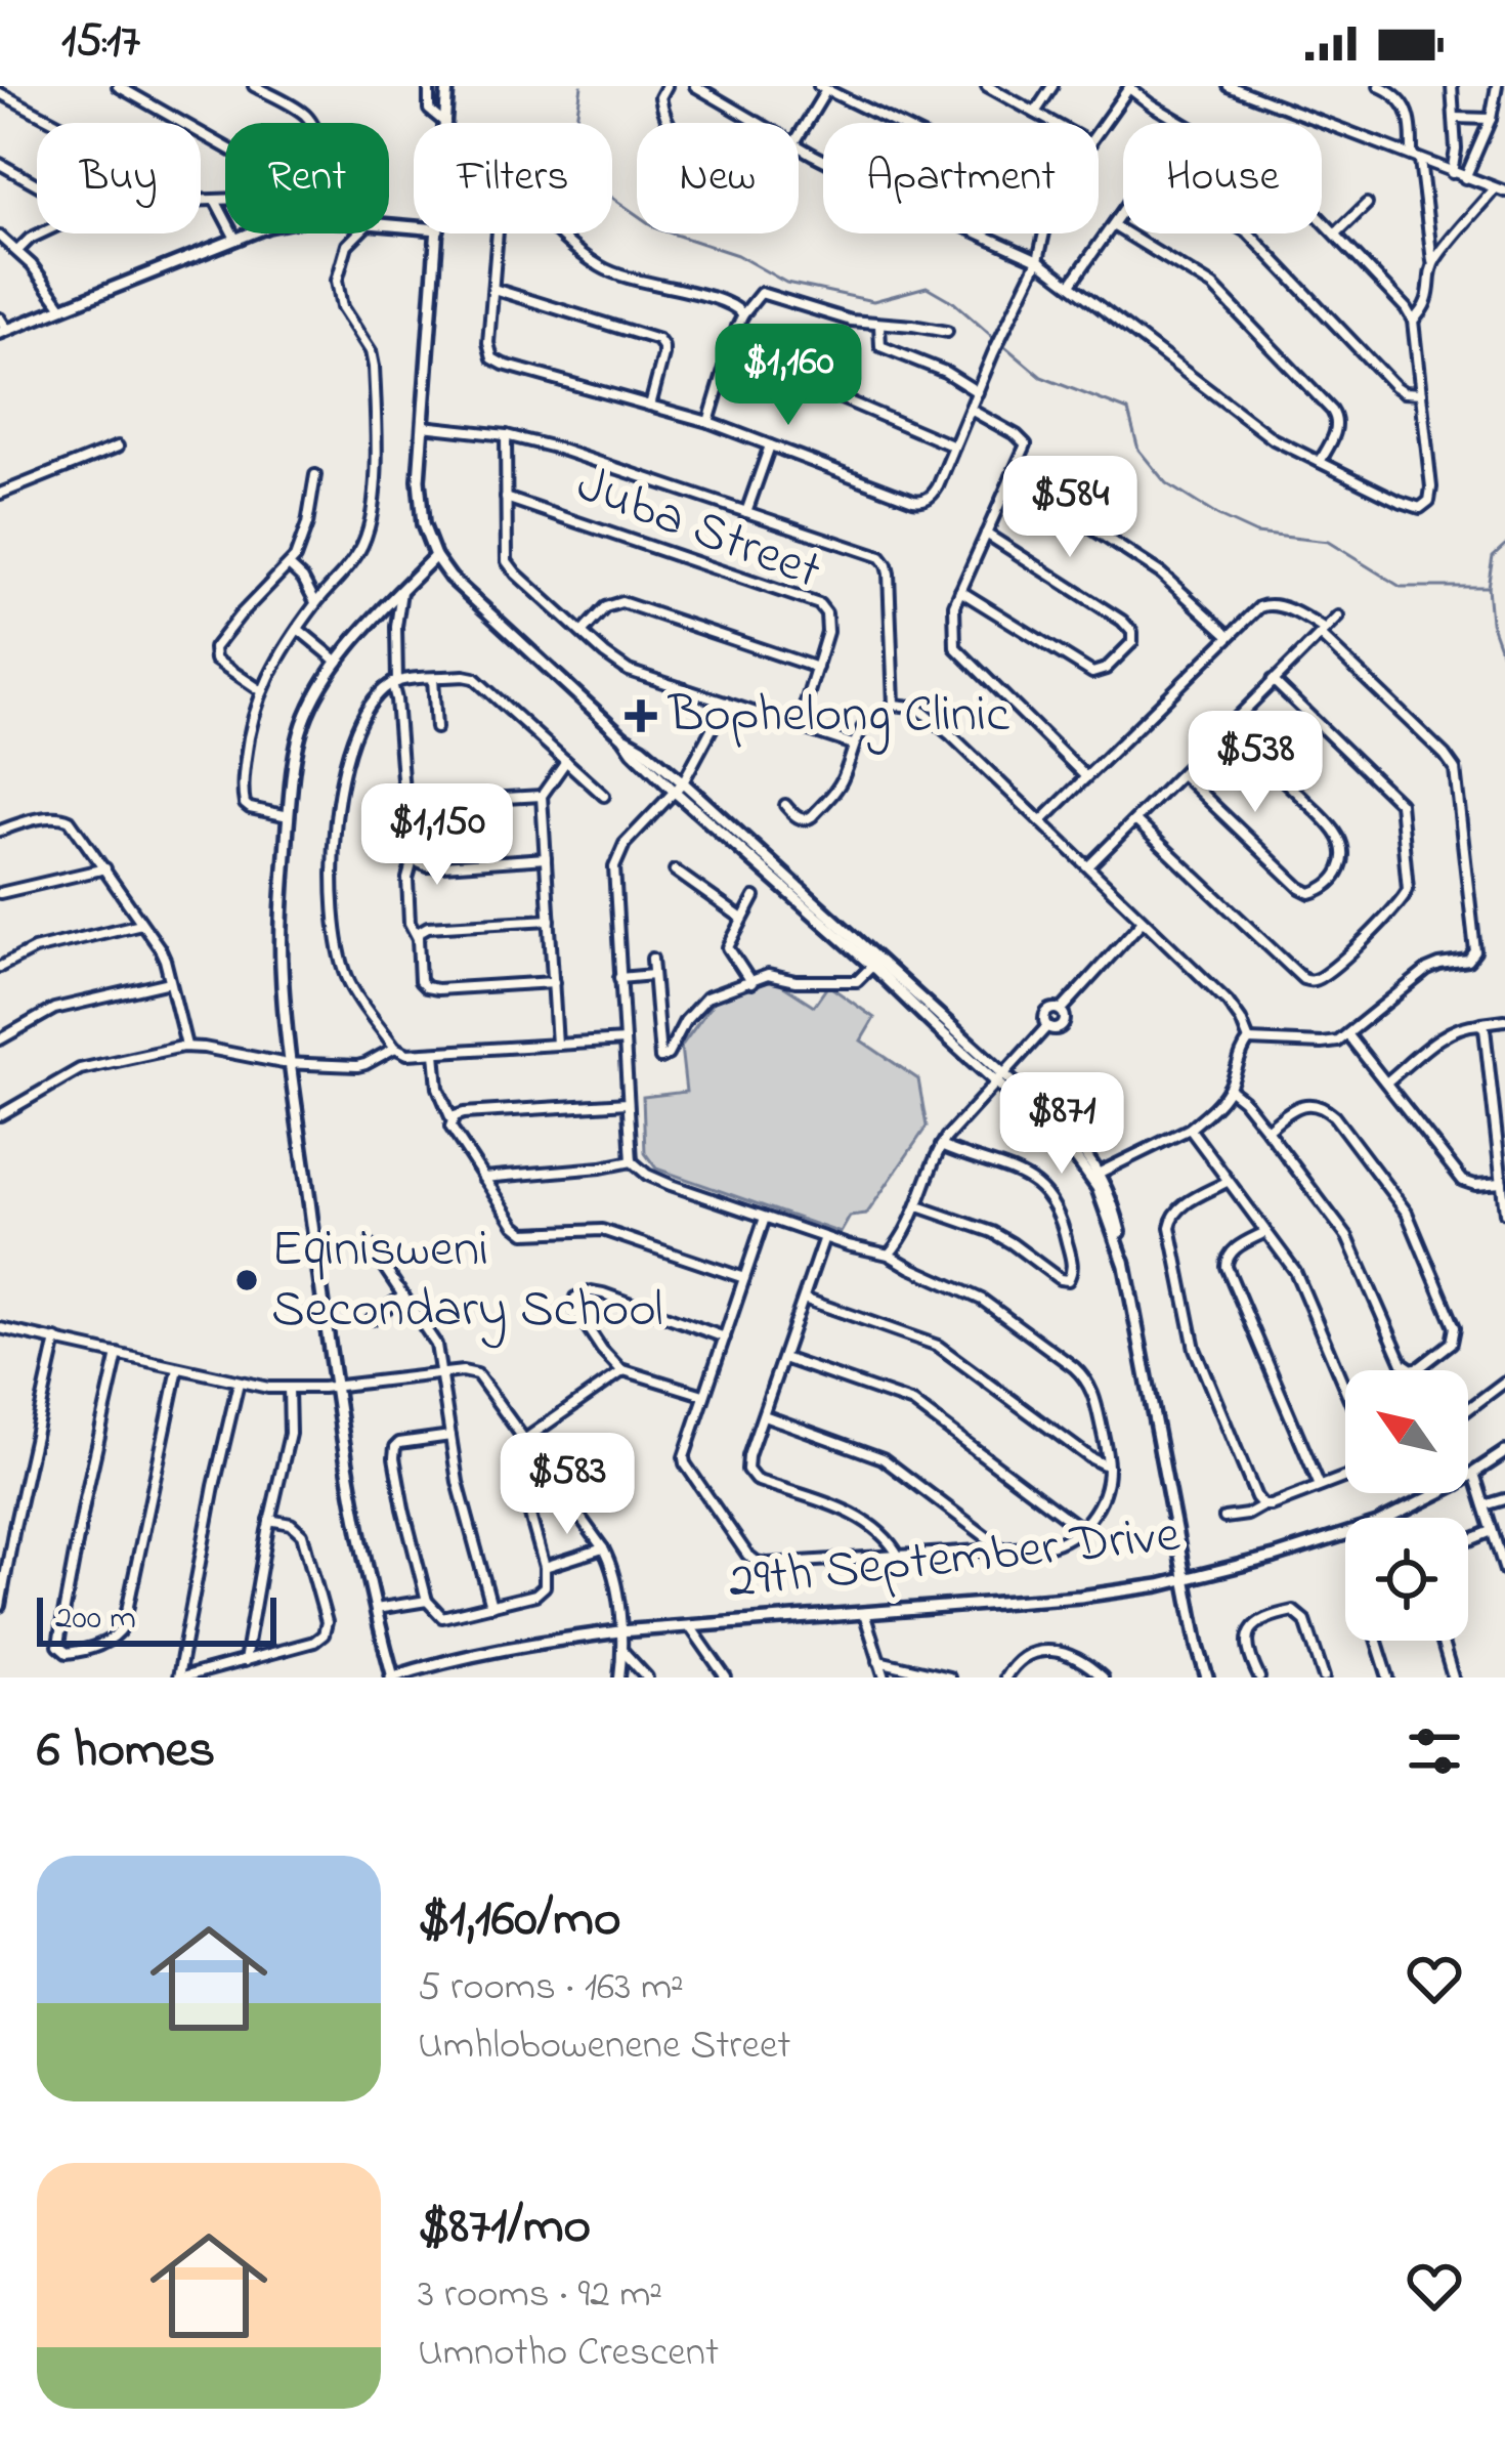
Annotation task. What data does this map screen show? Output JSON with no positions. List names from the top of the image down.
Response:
{
  "streets": {
    "street": ["Juba Street", "29th September Drive"]
  },
  "places": {
    "health": ["Bophelong Clinic"],
    "other": ["Eqinisweni Secondary School"]
  },
  "scale_bar": "200 m",
  "north": "top left",
  "page": {
    "status": "15:17",
    "chip": [
      "Buy",
      "Rent",
      "Filters",
      "New",
      "Apartment",
      "House"
    ],
    "price": [
      "$1,160",
      "$584",
      "$538",
      "$1,150",
      "$871",
      "$583"
    ],
    "scale": "200 m",
    "heading": "6 homes",
    "list": [
      {
        "name": "$1,160/mo",
        "note": "5 rooms · 163 m² · Umhlobowenene Street"
      },
      {
        "name": "$871/mo",
        "note": "3 rooms · 92 m² · Umnotho Crescent"
      }
    ]
  }
}
